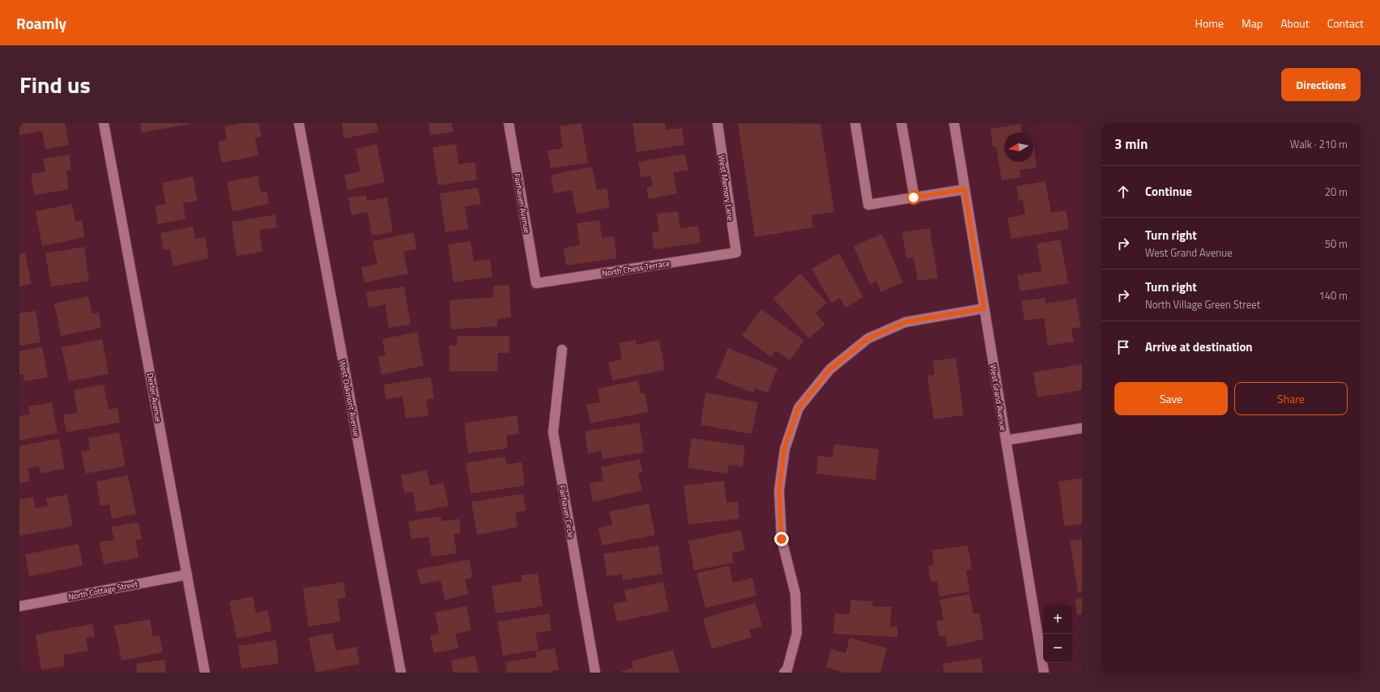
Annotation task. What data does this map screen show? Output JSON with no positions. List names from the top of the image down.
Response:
{
  "streets": {
    "street": [
      "West Memory Lane",
      "Fairhaven Avenue",
      "North Chess Terrace",
      "Dexter Avenue",
      "West Grand Avenue",
      "West Oakmont Avenue",
      "Fairhaven Circle",
      "North Cottage Street"
    ]
  },
  "crossings": [
    ["West Memory Lane", "North Chess Terrace"],
    ["Fairhaven Avenue", "North Chess Terrace"],
    ["Dexter Avenue", "North Cottage Street"]
  ],
  "north": "left",
  "page": {
    "header": "Roamly",
    "nav": [
      "Home",
      "Map",
      "About",
      "Contact"
    ],
    "title": "Find us",
    "buttons": [
      "Directions",
      ["Save", "Share"]
    ],
    "heading": ["3 min", "Walk · 210 m"],
    "list": [
      ["Continue", "20 m"],
      ["Turn right", "West Grand Avenue", "50 m"],
      ["Turn right", "North Village Green Street", "140 m"],
      "Arrive at destination"
    ],
    "map_buttons": ["+", "−"]
  }
}
